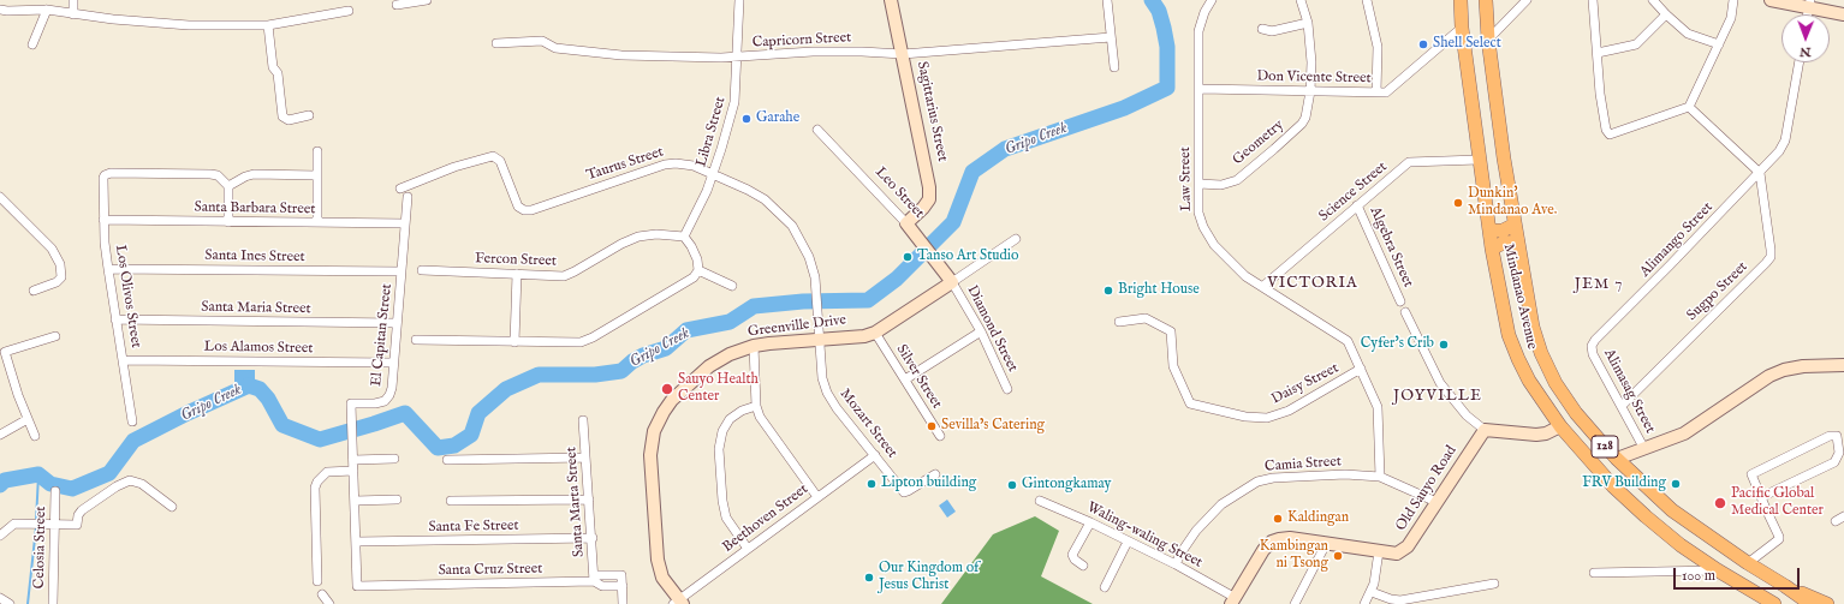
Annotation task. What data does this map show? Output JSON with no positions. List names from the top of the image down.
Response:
{
  "streets": {
    "main road": ["Mindanao Avenue", "128"],
    "street": [
      "Capricorn Street",
      "Don Vicente Street",
      "Sagittarius Street",
      "Libra Street",
      "Geometry",
      "Taurus Street",
      "Law Street",
      "Science Street",
      "Leo Street",
      "Santa Barbara Street",
      "Alimango Street",
      "Algebra Street",
      "Santa Ines Street",
      "Fercon Street",
      "Sugpo Street",
      "Los Olivos Street",
      "Santa Maria Street",
      "Greenville Drive",
      "Diamond Street",
      "El Capitan Street",
      "Los Alamos Street",
      "Silver Street",
      "Daisy Street",
      "Alimasag Street",
      "Mozart Street",
      "Camia Street",
      "Old Sauyo Road",
      "Santa Marta Street",
      "Beethoven Street",
      "Santa Fe Street",
      "Waling-waling Street",
      "Celosia Street",
      "Santa Cruz Street"
    ]
  },
  "crossings": [
    ["Capricorn Street", "Sagittarius Street"],
    ["Capricorn Street", "Libra Street"],
    ["Don Vicente Street", "Geometry"],
    ["Don Vicente Street", "Law Street"],
    ["Don Vicente Street", "Mindanao Avenue"],
    ["Sagittarius Street", "Leo Street"],
    ["Libra Street", "Taurus Street"],
    ["Libra Street", "Fercon Street"],
    ["Geometry", "Law Street"],
    ["Taurus Street", "Greenville Drive"],
    ["Taurus Street", "Mozart Street"],
    ["Law Street", "Science Street"],
    ["Law Street", "Daisy Street"],
    ["Science Street", "Algebra Street"],
    ["Science Street", "Mindanao Avenue"],
    ["Leo Street", "Greenville Drive"],
    ["Leo Street", "Diamond Street"],
    ["Santa Barbara Street", "Los Olivos Street"],
    ["Santa Barbara Street", "El Capitan Street"],
    ["Alimango Street", "Sugpo Street"],
    ["Alimango Street", "Alimasag Street"],
    ["Santa Ines Street", "Los Olivos Street"],
    ["Santa Ines Street", "El Capitan Street"],
    ["Sugpo Street", "Alimasag Street"],
    ["Los Olivos Street", "Santa Maria Street"],
    ["Los Olivos Street", "Los Alamos Street"],
    ["Santa Maria Street", "El Capitan Street"],
    ["Greenville Drive", "Diamond Street"],
    ["Greenville Drive", "Silver Street"],
    ["Greenville Drive", "Mozart Street"],
    ["Greenville Drive", "Beethoven Street"],
    ["El Capitan Street", "Los Alamos Street"],
    ["El Capitan Street", "Santa Fe Street"],
    ["El Capitan Street", "Santa Cruz Street"],
    ["Mozart Street", "Beethoven Street"],
    ["Camia Street", "Old Sauyo Road"],
    ["Camia Street", "Waling-waling Street"],
    ["Old Sauyo Road", "Waling-waling Street"],
    ["Santa Marta Street", "Santa Fe Street"],
    ["Santa Marta Street", "Santa Cruz Street"]
  ],
  "districts": ["VICTORIA", "JEM 7", "JOYVILLE"],
  "water": ["Gripo Creek"],
  "places": [
    "Shell Select",
    "Garahe",
    "Dunkin' Mindanao Ave.",
    "Tanso Art Studio",
    "Bright House",
    "Cyfer's Crib",
    "Sauyo Health Center",
    "Sevilla’s Catering",
    "Lipton building",
    "FRV Building",
    "Gintongkamay",
    "Pacific Global Medical Center",
    "Kaldingan",
    "Kambingan ni Tsong",
    "Our Kingdom of Jesus Christ"
  ],
  "scale_bar": "100 m",
  "north": "bottom"
}
